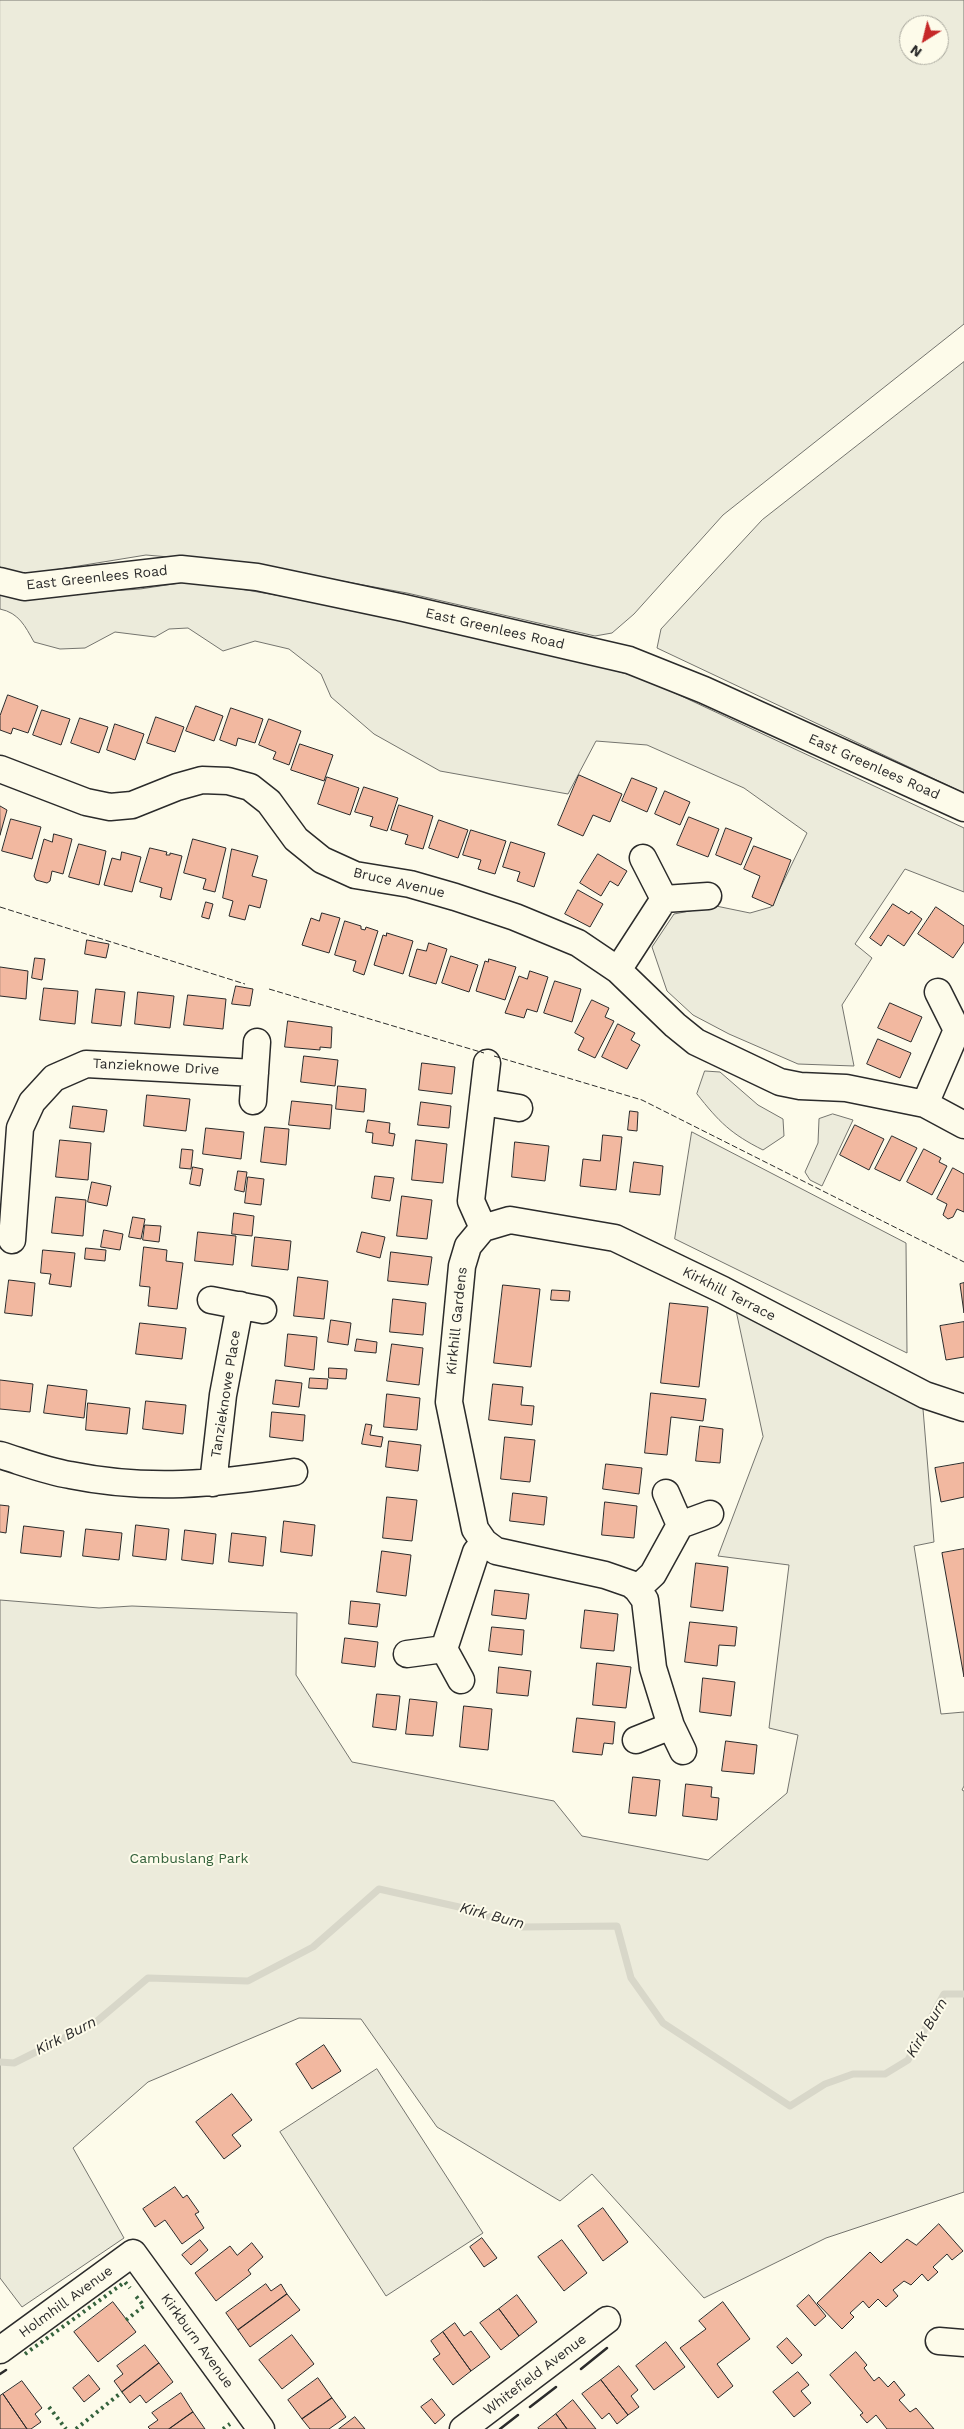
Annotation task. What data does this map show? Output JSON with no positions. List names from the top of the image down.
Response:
{
  "streets": {
    "street": [
      "East Greenlees Road",
      "Bruce Avenue",
      "Tanzieknowe Drive",
      "Kirkhill Terrace",
      "Kirkhill Gardens",
      "Tanzieknowe Place",
      "Holmhill Avenue",
      "Kirkburn Avenue",
      "Whitefield Avenue"
    ]
  },
  "crossings": [
    ["Kirkhill Terrace", "Kirkhill Gardens"],
    ["Holmhill Avenue", "Kirkburn Avenue"]
  ],
  "water": ["Kirk Burn"],
  "parks": ["Cambuslang Park"],
  "north": "bottom left"
}
